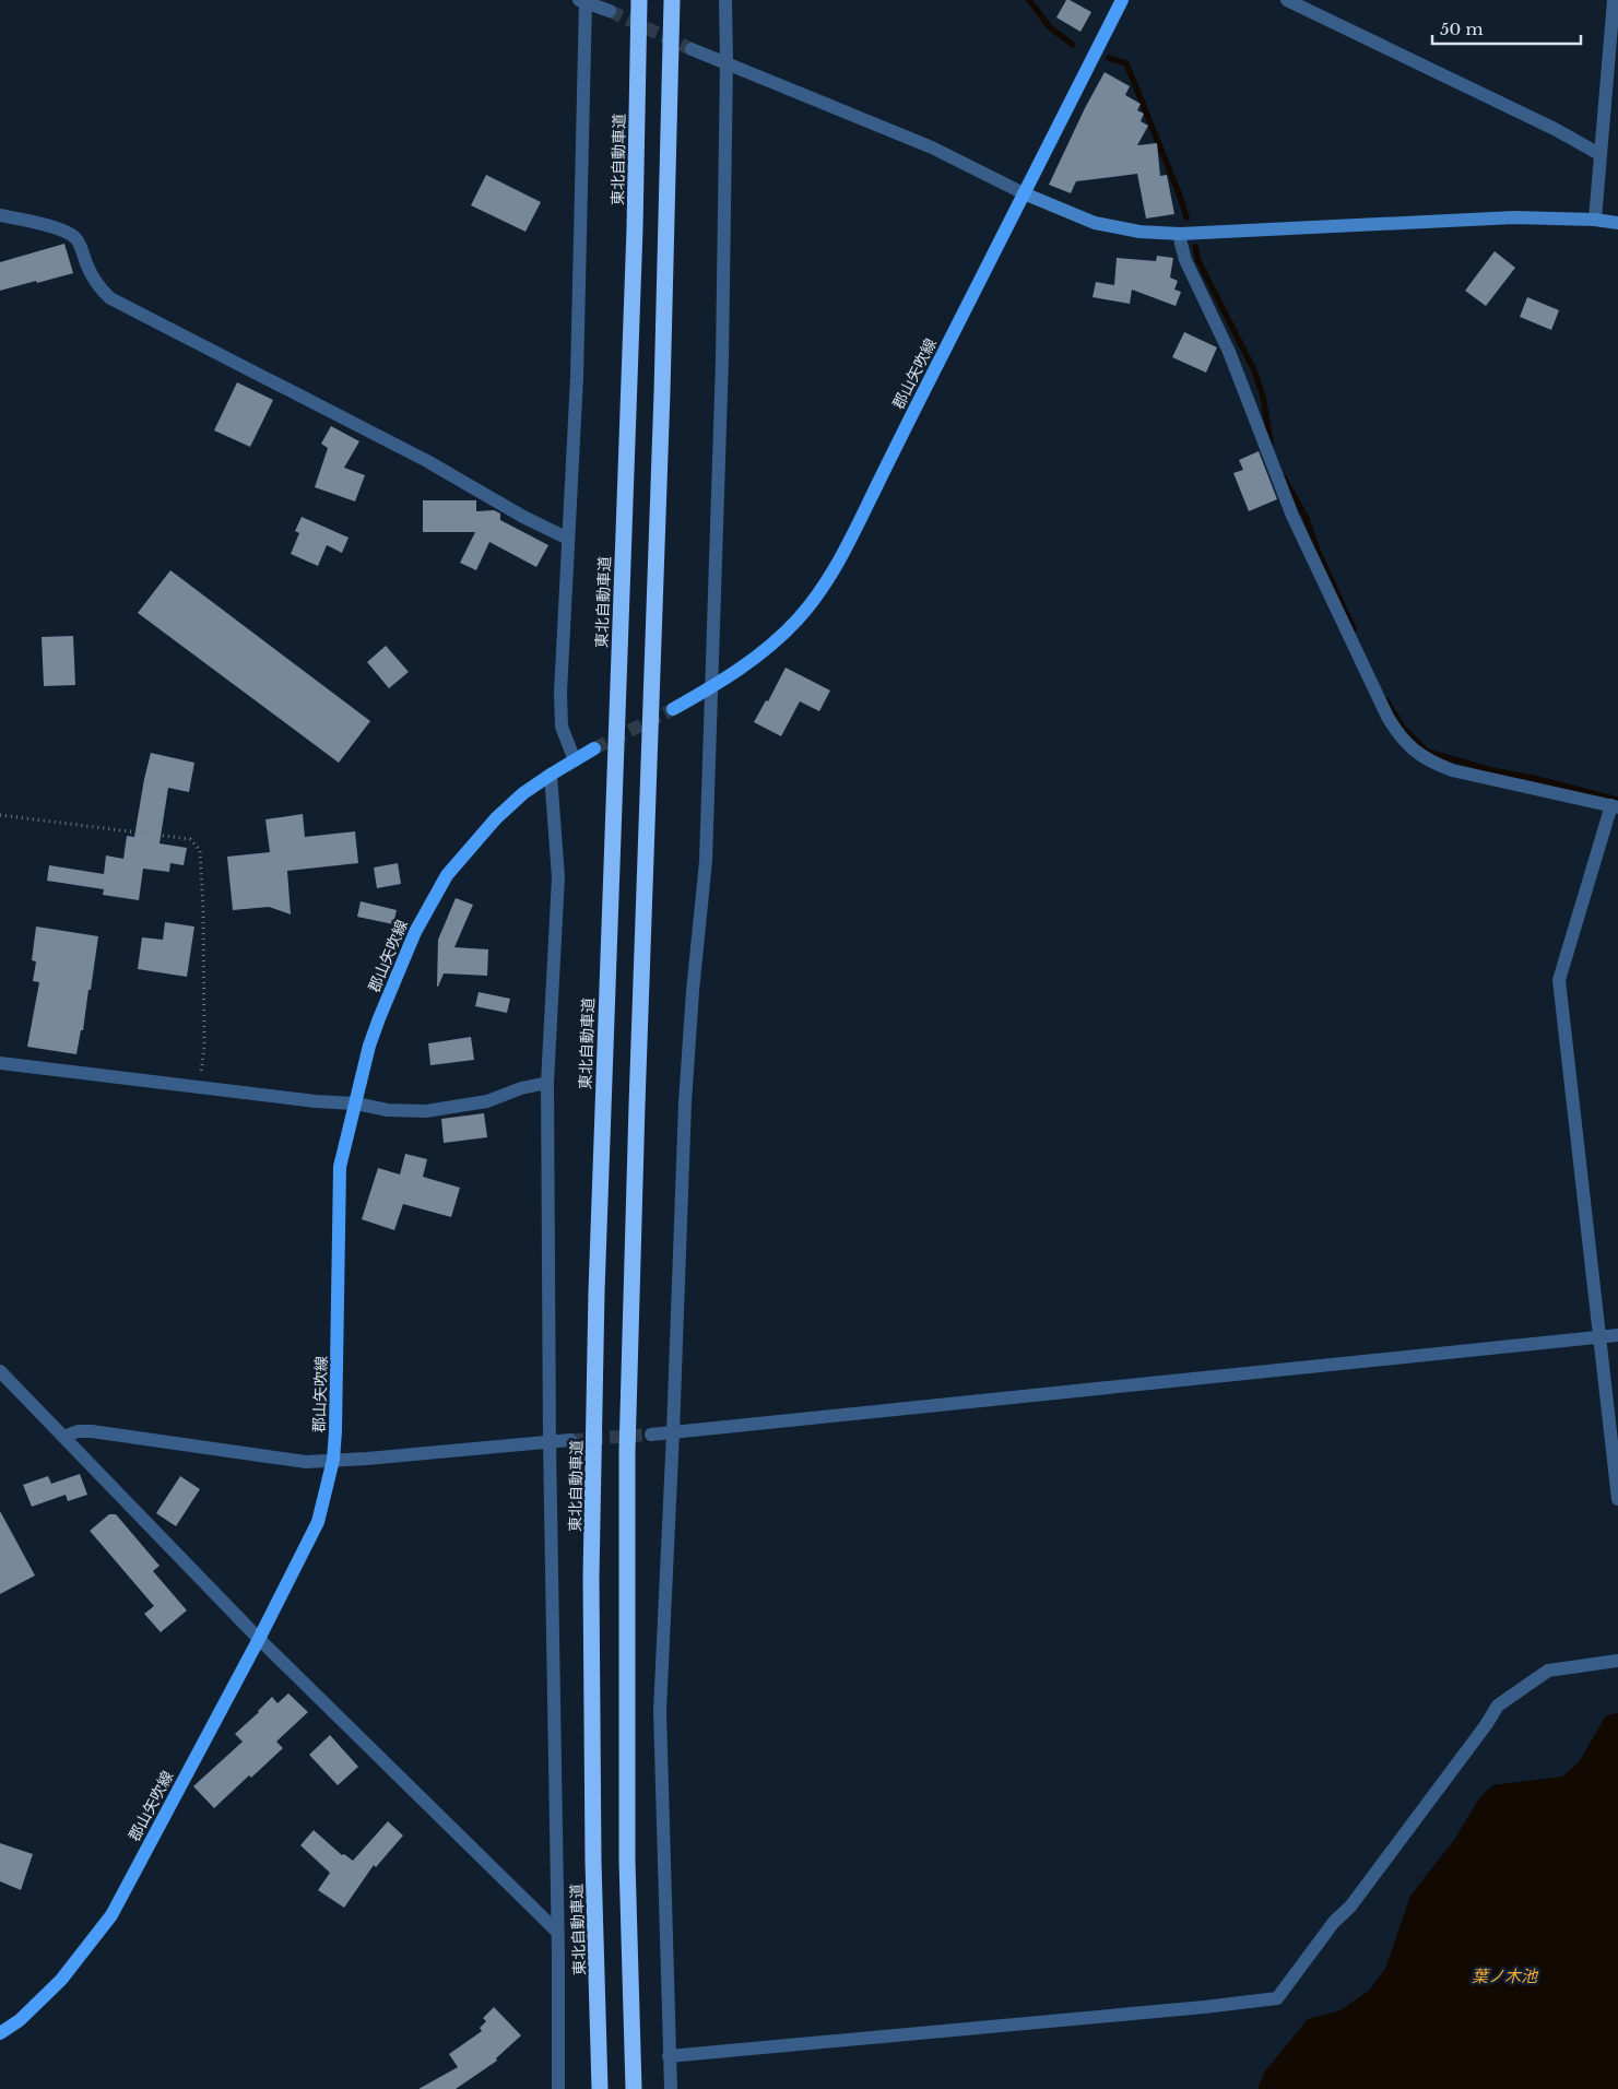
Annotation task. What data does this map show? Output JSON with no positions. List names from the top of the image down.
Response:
{
  "streets": {
    "highway": ["東北自動車道"],
    "main road": ["郡山矢吹線"]
  },
  "water": ["葉ノ木池"],
  "scale_bar": "50 m"
}
